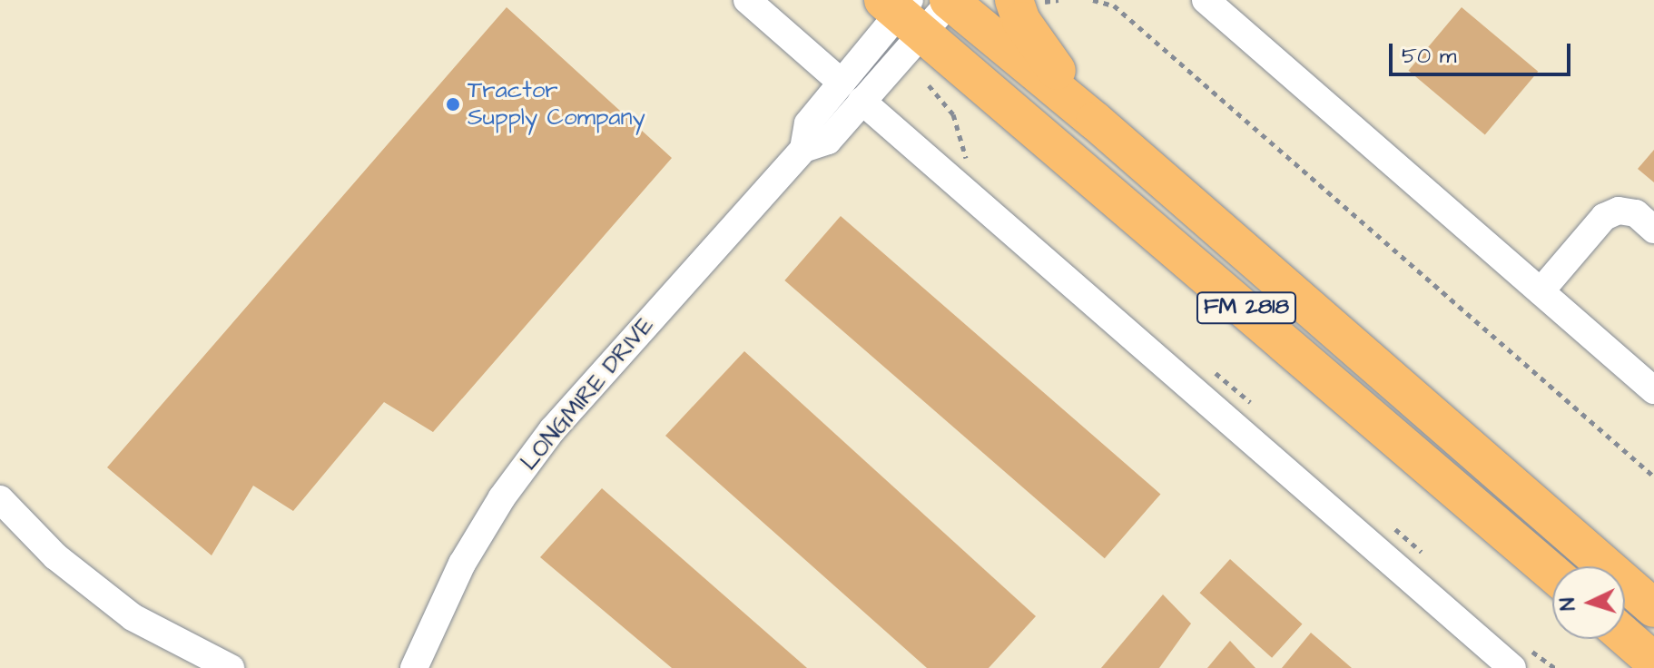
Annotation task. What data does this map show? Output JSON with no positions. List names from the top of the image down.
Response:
{
  "streets": {
    "highway": ["FM 2818"],
    "street": ["LONGMIRE DRIVE"]
  },
  "crossings": [
    ["FM 2818", "LONGMIRE DRIVE"]
  ],
  "places": ["Tractor Supply Company"],
  "scale_bar": "50 m",
  "north": "left"
}
